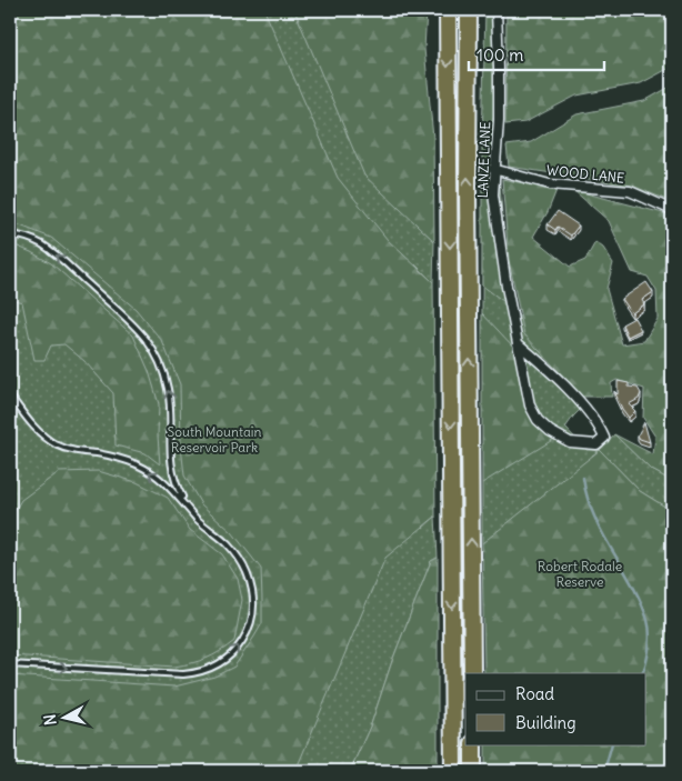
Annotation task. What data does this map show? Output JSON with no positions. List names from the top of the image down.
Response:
{
  "streets": {
    "street": ["LANZE LANE", "WOOD LANE"]
  },
  "crossings": [
    ["LANZE LANE", "WOOD LANE"]
  ],
  "parks": ["South Mountain Reservoir Park", "Robert Rodale Reserve"],
  "legend": ["Road", "Building"],
  "scale_bar": "100 m",
  "north": "left"
}
